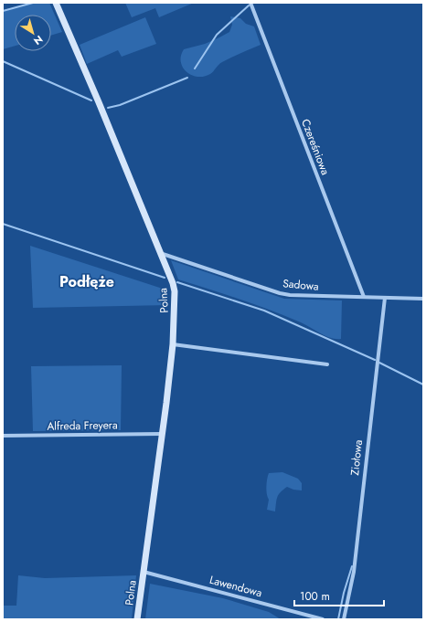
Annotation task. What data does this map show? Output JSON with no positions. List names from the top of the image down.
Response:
{
  "streets": {
    "street": [
      "Czereśniowa",
      "Sadowa",
      "Polna",
      "Alfreda Freyera",
      "Ziołowa",
      "Lawendowa"
    ]
  },
  "crossings": [
    ["Czereśniowa", "Sadowa"],
    ["Sadowa", "Polna"],
    ["Sadowa", "Ziołowa"],
    ["Polna", "Alfreda Freyera"],
    ["Polna", "Lawendowa"]
  ],
  "districts": ["Podłęże"],
  "scale_bar": "100 m",
  "north": "bottom right"
}
